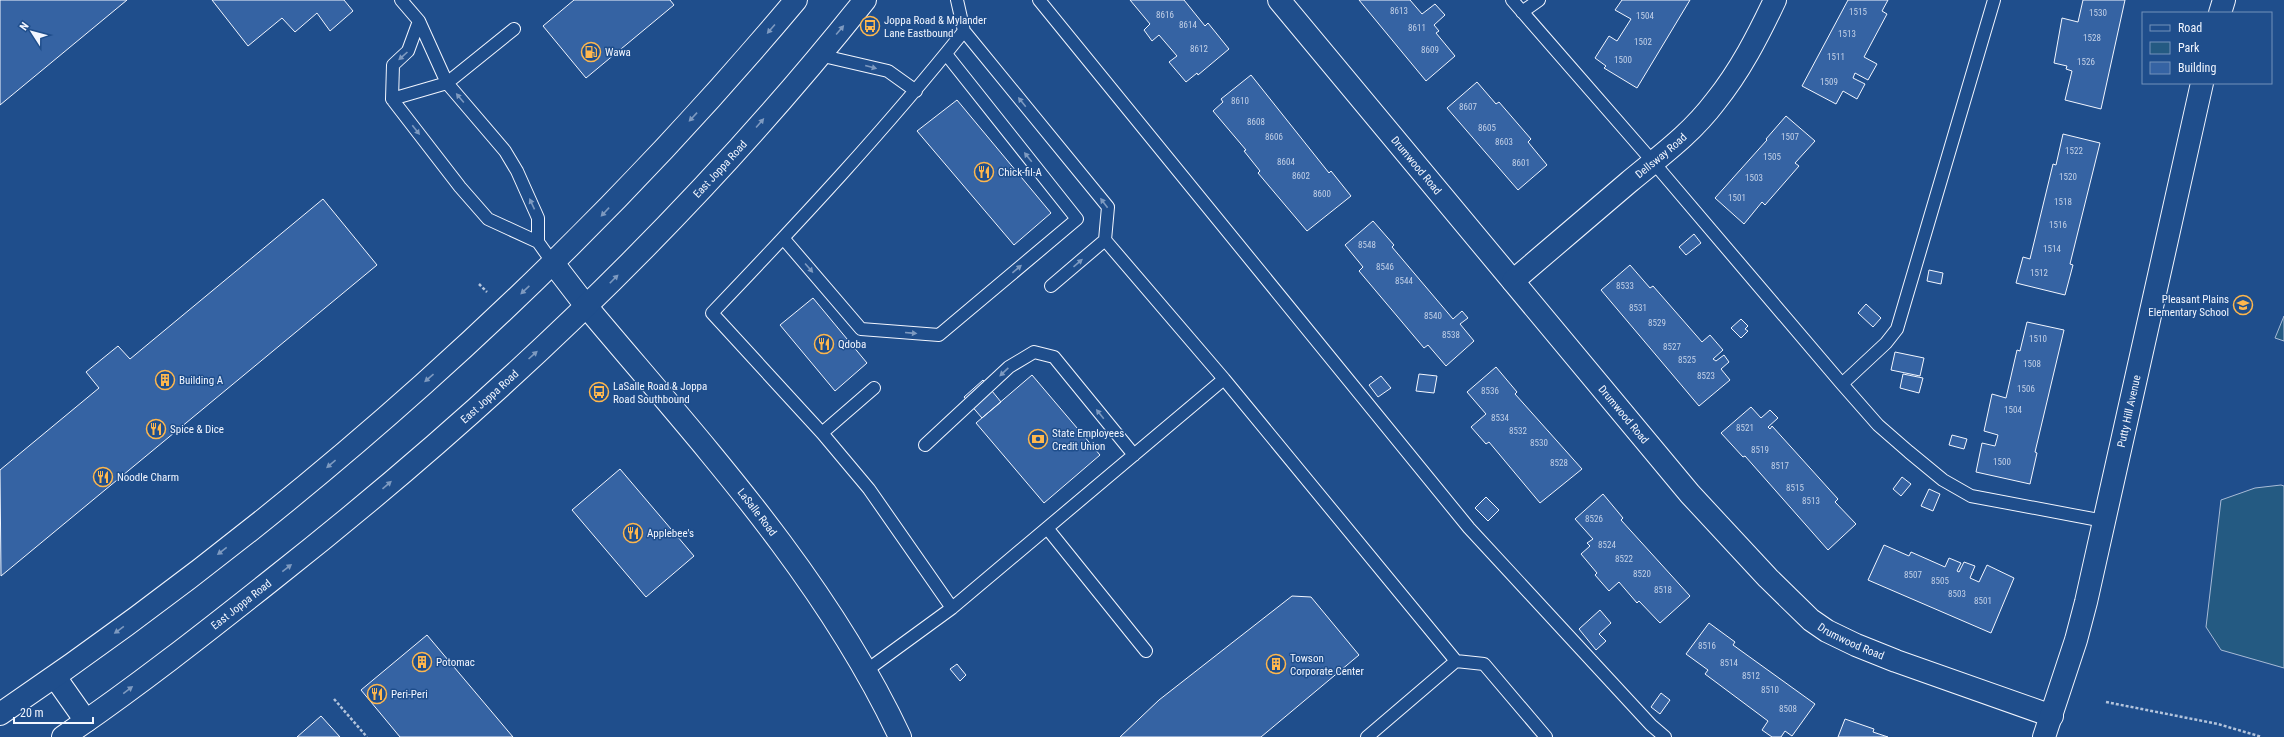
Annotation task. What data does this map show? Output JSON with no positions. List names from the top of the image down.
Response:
{
  "streets": {
    "street": [
      "Dellsway Road",
      "Drumwood Road",
      "East Joppa Road",
      "Putty Hill Avenue",
      "LaSalle Road"
    ]
  },
  "crossings": [
    ["Dellsway Road", "Drumwood Road"],
    ["Drumwood Road", "Putty Hill Avenue"],
    ["East Joppa Road", "LaSalle Road"]
  ],
  "places": {
    "bus stop": ["Joppa Road & Mylander Lane Eastbound", "LaSalle Road & Joppa Road Southbound"],
    "fuel station": ["Wawa"],
    "restaurant": [
      "Chick-fil-A",
      "Qdoba",
      "Spice & Dice",
      "Noodle Charm",
      "Applebee's",
      "Peri-Peri"
    ],
    "school or university": ["Pleasant Plains Elementary School"],
    "building": ["Building A", "Potomac", "Towson Corporate Center"],
    "bank": ["State Employees Credit Union"]
  },
  "house_numbers": [
    "8613",
    "1515",
    "1530",
    "8616",
    "1504",
    "8614",
    "8611",
    "1513",
    "1528",
    "1502",
    "8612",
    "8609",
    "1511",
    "1500",
    "1526",
    "1509",
    "8610",
    "8607",
    "8608",
    "8605",
    "8606",
    "1507",
    "8603",
    "1522",
    "1505",
    "8604",
    "8601",
    "8602",
    "1520",
    "1503",
    "8600",
    "1501",
    "1518",
    "1516",
    "8548",
    "1514",
    "8546",
    "1512",
    "8544",
    "8533",
    "8531",
    "8540",
    "8529",
    "8538",
    "1510",
    "8527",
    "8525",
    "1508",
    "8523",
    "1506",
    "8536",
    "1504",
    "8534",
    "8521",
    "8532",
    "8530",
    "8519",
    "1500",
    "8528",
    "8517",
    "8515",
    "8513",
    "8526",
    "8524",
    "8522",
    "8520",
    "8507",
    "8505",
    "8518",
    "8503",
    "8501",
    "8516",
    "8514",
    "8512",
    "8510",
    "8508"
  ],
  "legend": ["Road", "Park", "Building"],
  "scale_bar": "20 m",
  "north": "top left"
}
